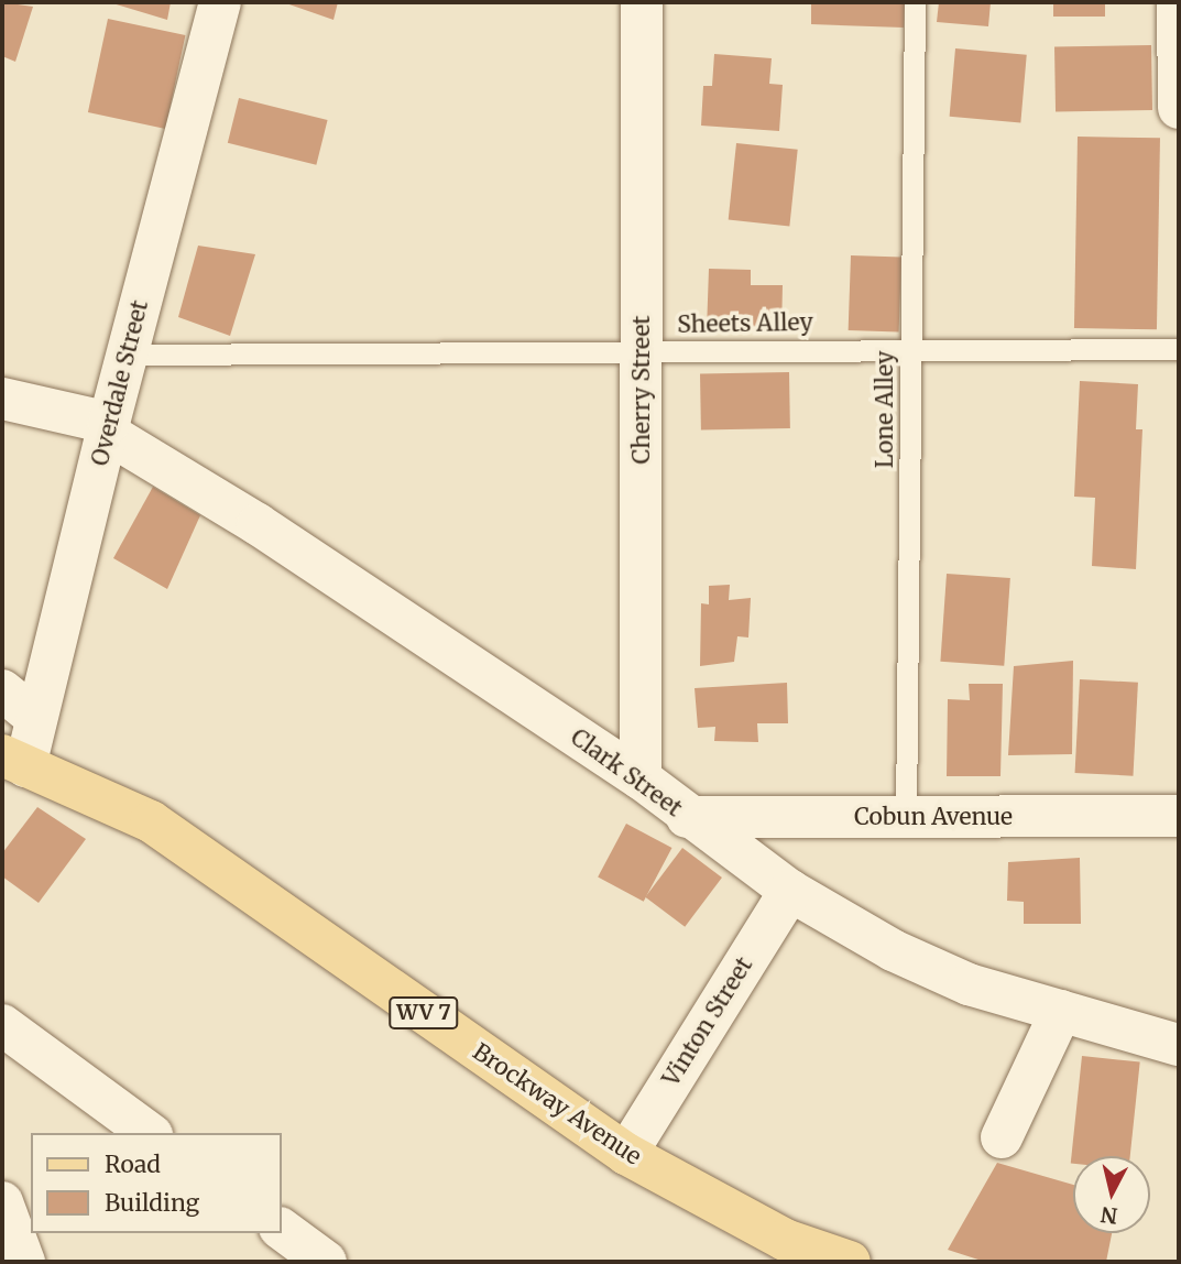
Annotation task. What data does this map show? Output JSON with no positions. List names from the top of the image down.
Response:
{
  "streets": {
    "main road": ["WV 7", "Brockway Avenue"],
    "street": [
      "Overdale Street",
      "Cherry Street",
      "Clark Street",
      "Cobun Avenue",
      "Vinton Street"
    ],
    "lane": ["Sheets Alley", "Lone Alley"]
  },
  "crossings": [
    ["Sheets Alley", "Overdale Street"],
    ["Sheets Alley", "Cherry Street"],
    ["Sheets Alley", "Lone Alley"],
    ["Overdale Street", "Clark Street"],
    ["Overdale Street", "Brockway Avenue"],
    ["Cherry Street", "Clark Street"],
    ["Lone Alley", "Cobun Avenue"],
    ["Clark Street", "Cobun Avenue"],
    ["Clark Street", "Vinton Street"],
    ["Vinton Street", "Brockway Avenue"]
  ],
  "legend": ["Road", "Building"],
  "north": "bottom"
}
